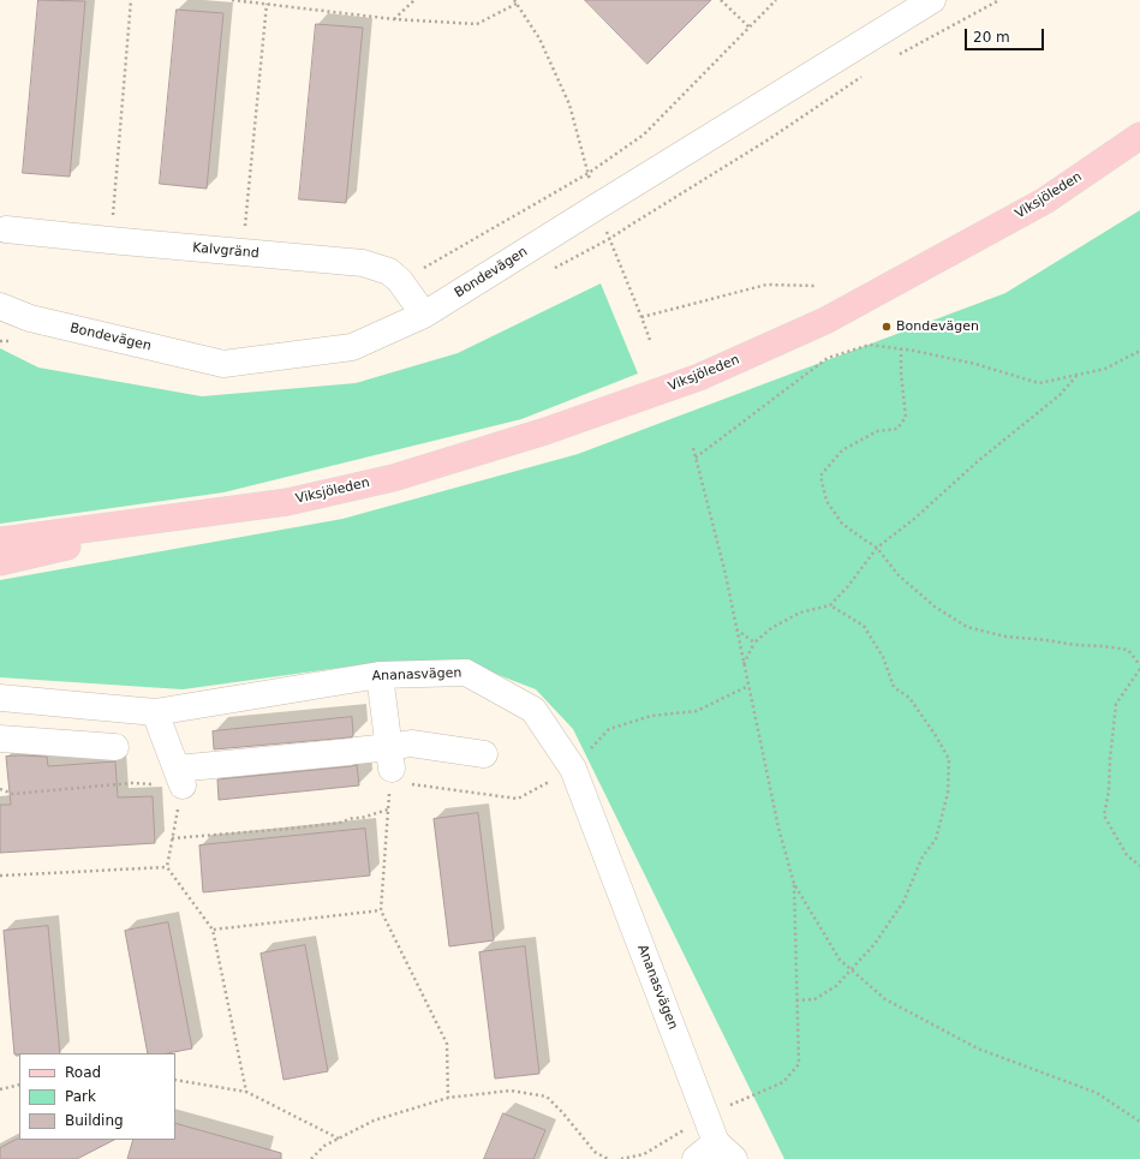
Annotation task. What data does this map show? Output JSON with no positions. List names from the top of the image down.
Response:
{
  "streets": {
    "main road": ["Viksjöleden"],
    "street": ["Kalvgränd", "Bondevägen", "Ananasvägen"]
  },
  "crossings": [
    ["Kalvgränd", "Bondevägen"]
  ],
  "places": ["Bondevägen"],
  "legend": ["Road", "Park", "Building"],
  "scale_bar": "20 m"
}
